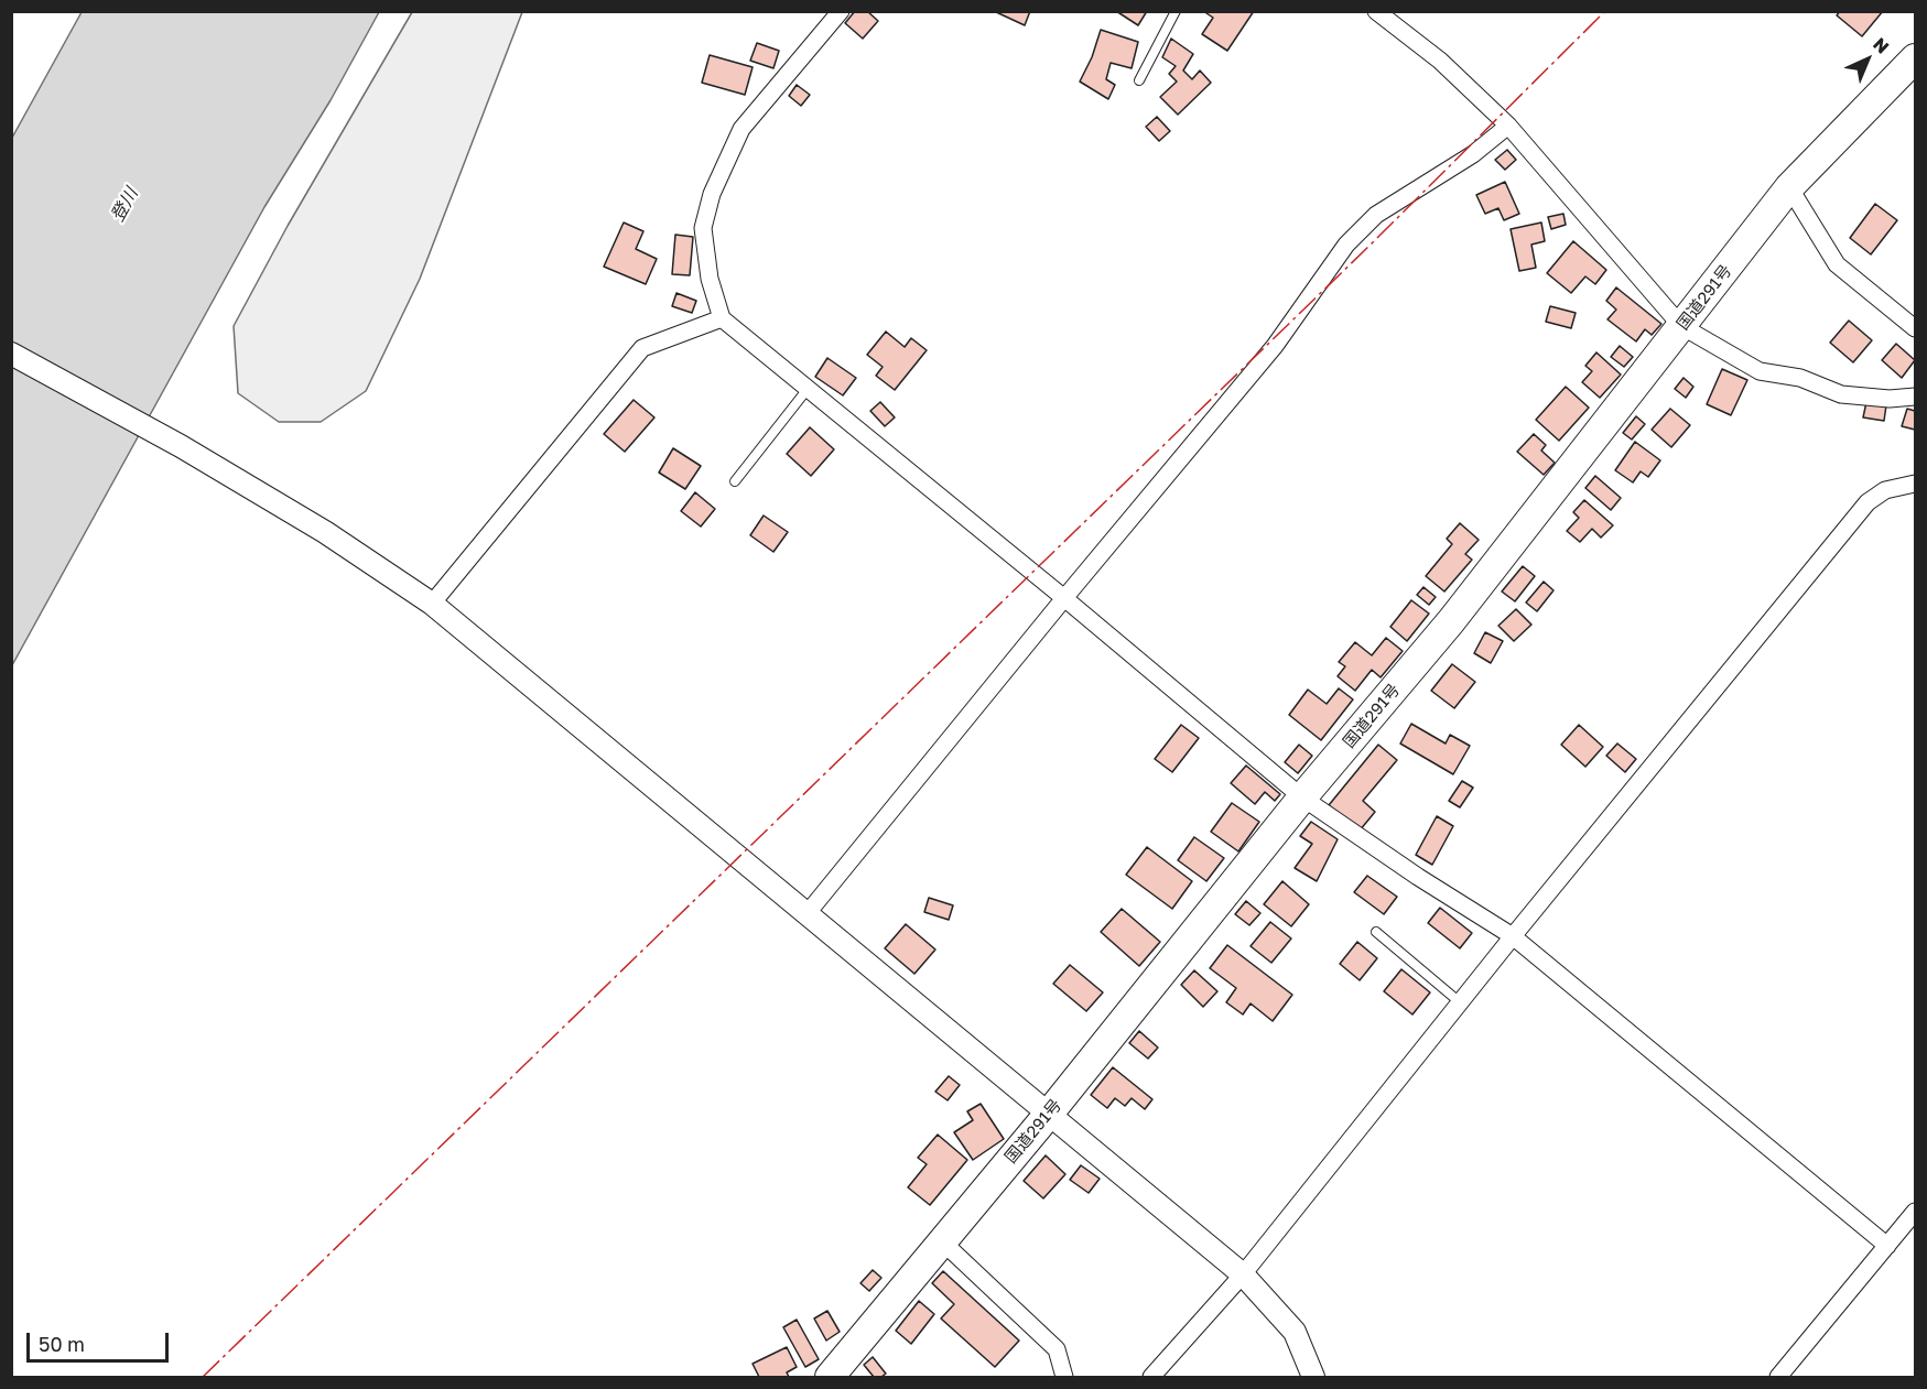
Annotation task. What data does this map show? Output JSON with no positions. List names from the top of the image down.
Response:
{
  "streets": {
    "highway": ["国道291号"]
  },
  "water": ["登川"],
  "scale_bar": "50 m",
  "north": "top right"
}
